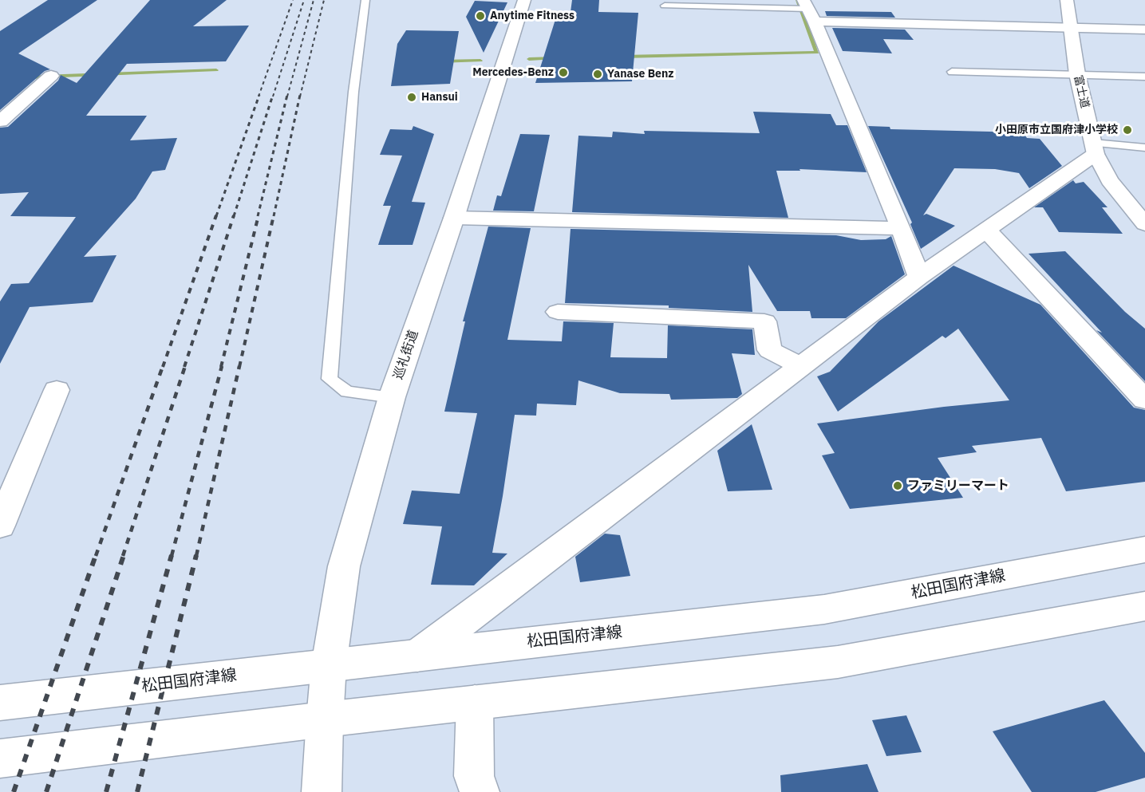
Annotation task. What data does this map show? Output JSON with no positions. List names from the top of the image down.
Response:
{
  "streets": {
    "street": ["富士道", "巡礼街道", "松田国府津線"]
  },
  "crossings": [
    ["巡礼街道", "松田国府津線"]
  ],
  "places": [
    "Anytime Fitness",
    "Mercedes-Benz",
    "Yanase Benz",
    "Hansui",
    "小田原市立国府津小学校",
    "ファミリーマート"
  ]
}
